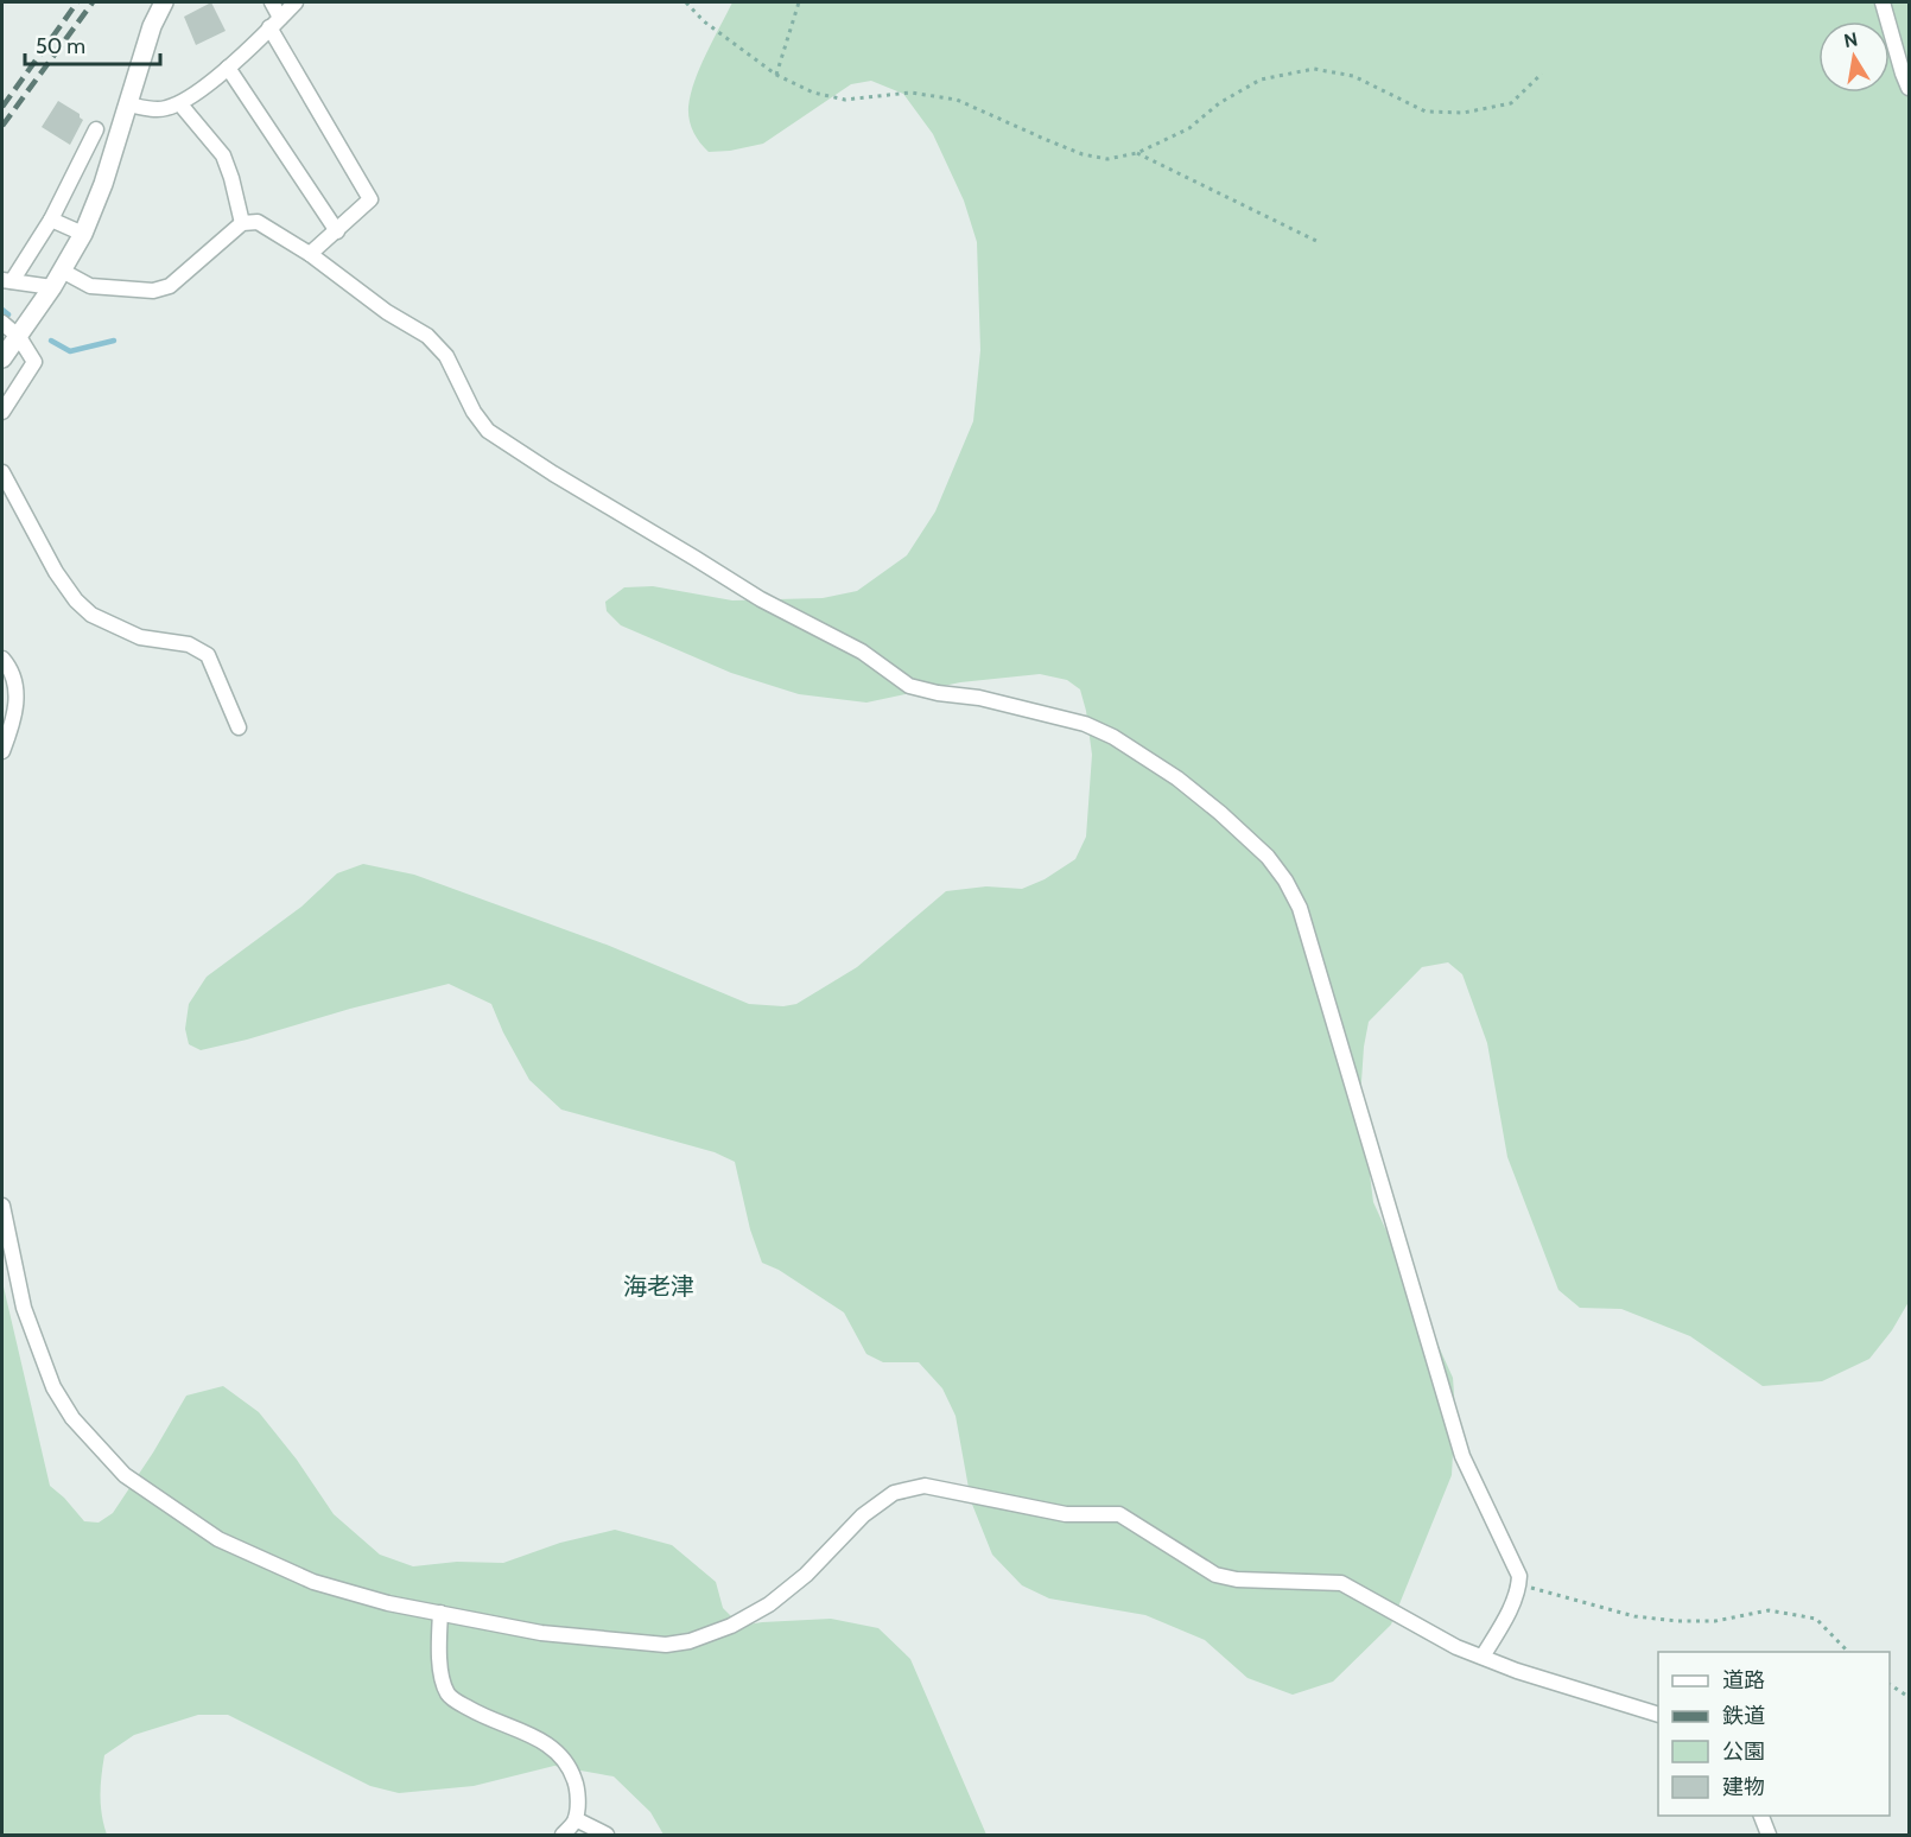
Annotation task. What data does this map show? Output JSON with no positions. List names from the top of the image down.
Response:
{
  "districts": ["海老津"],
  "legend": [
    "道路",
    "鉄道",
    "公園",
    "建物"
  ],
  "scale_bar": "50 m",
  "north": "top"
}
